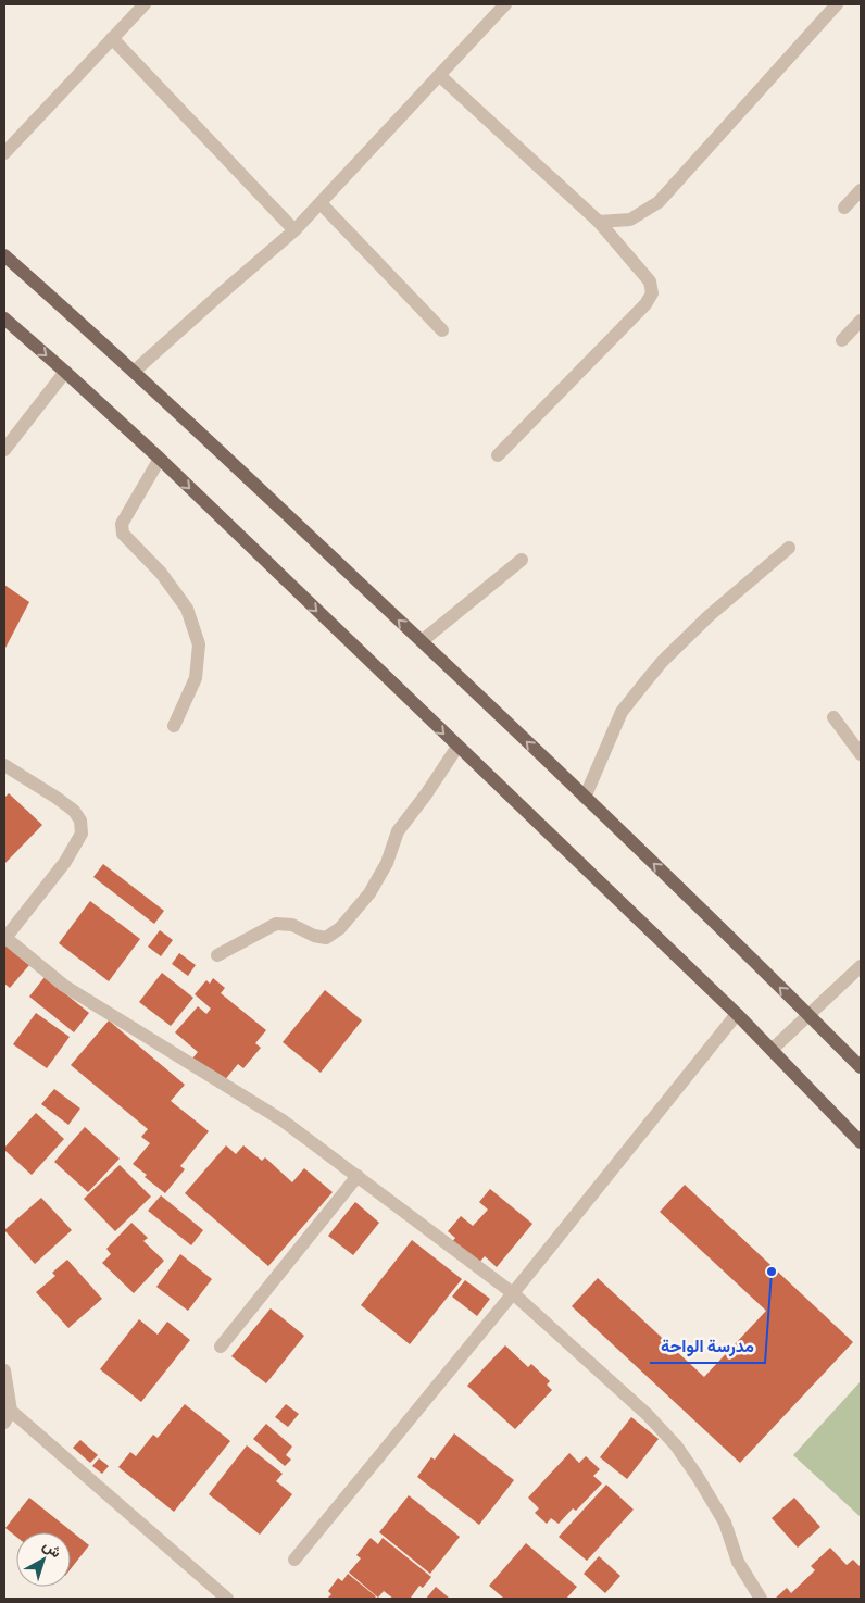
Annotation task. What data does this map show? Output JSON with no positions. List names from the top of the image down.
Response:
{
  "places": ["مدرسة الواحة"],
  "north": "top right"
}
